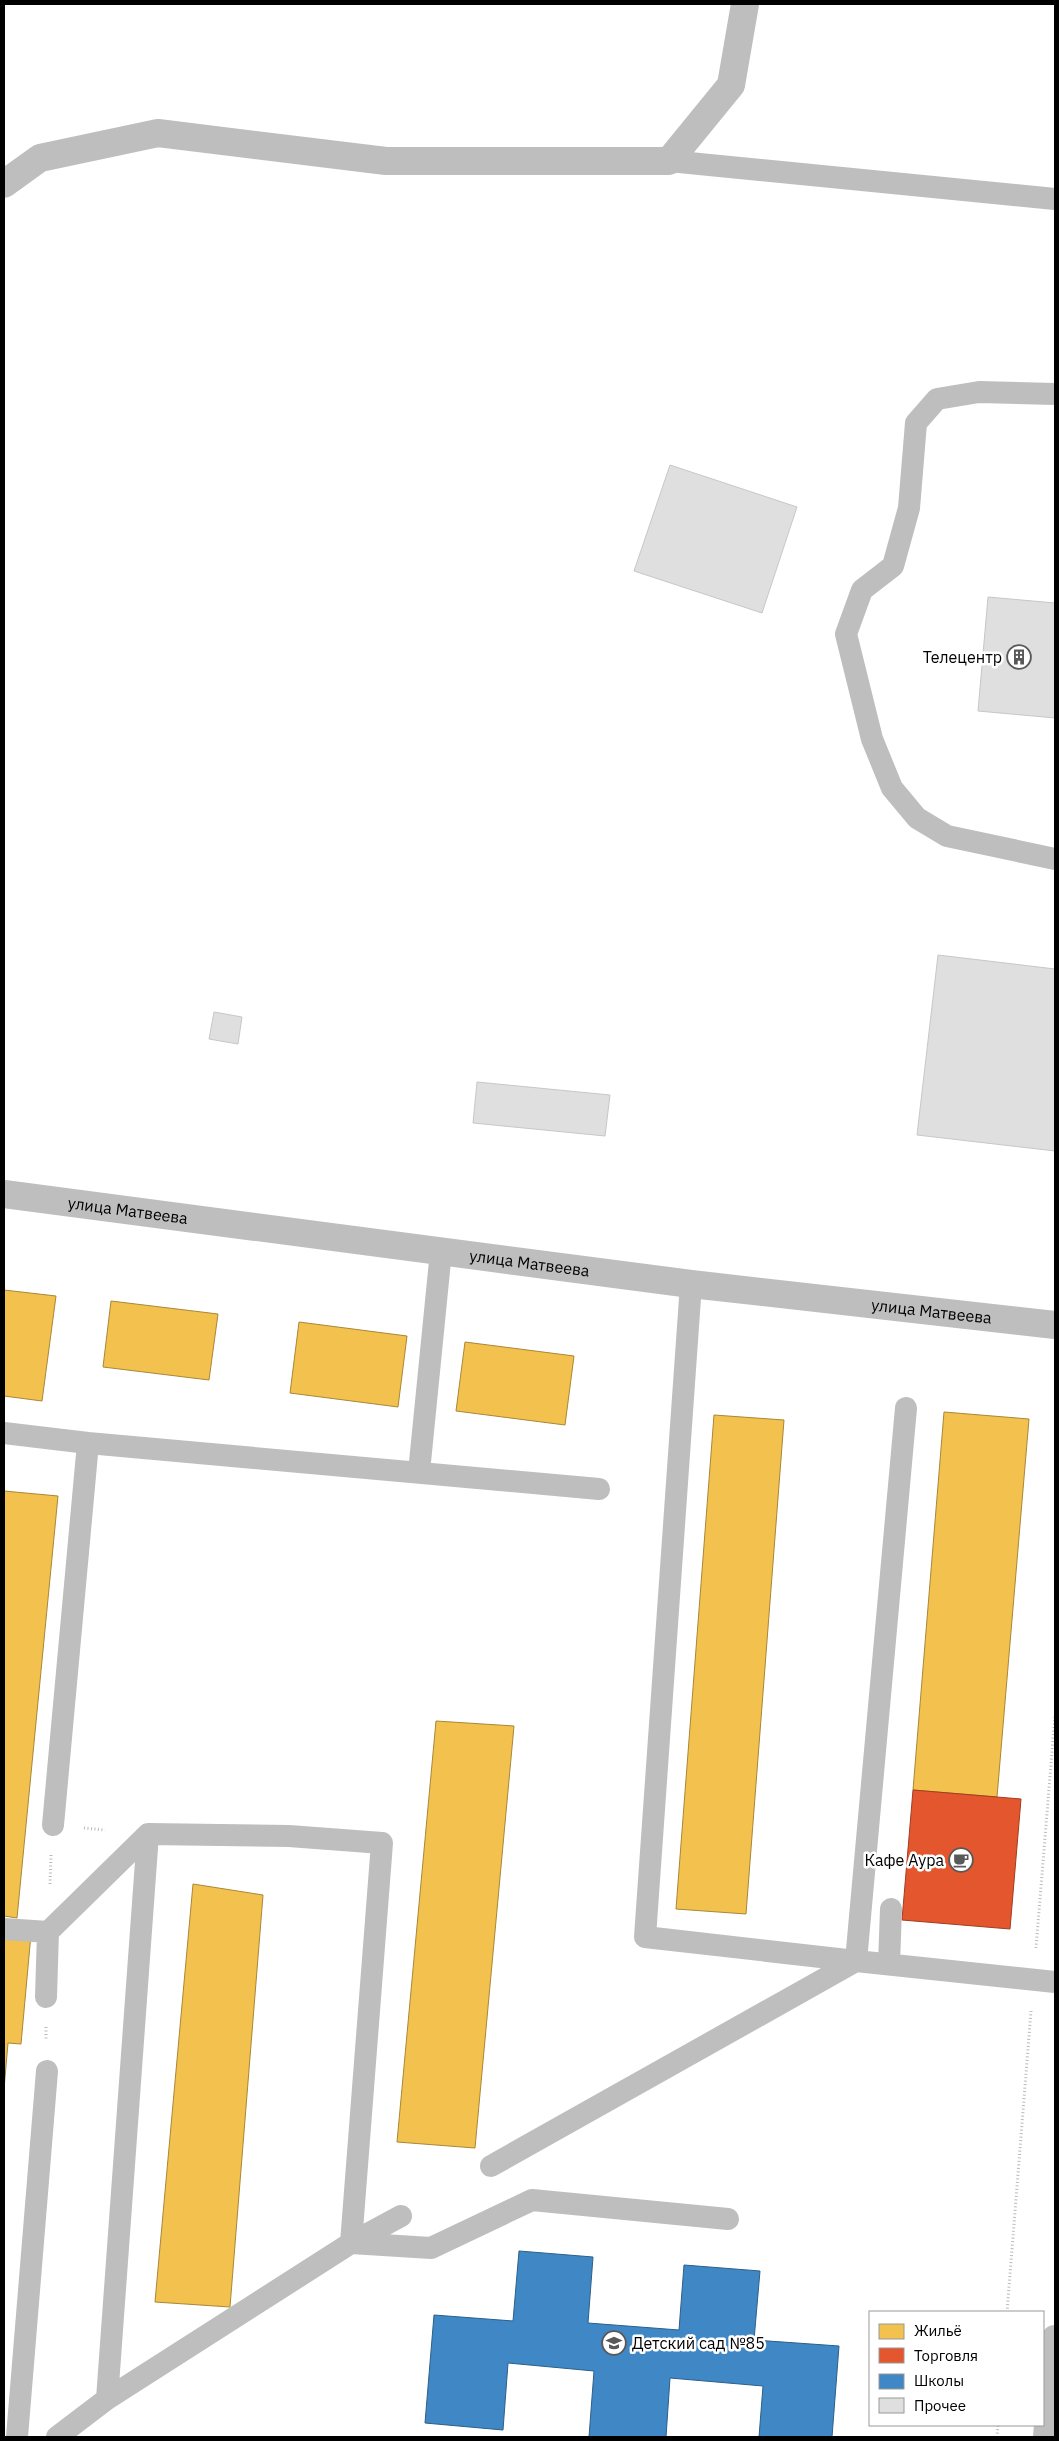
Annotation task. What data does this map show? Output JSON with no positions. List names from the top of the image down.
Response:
{
  "streets": {
    "street": ["улица Матвеева"]
  },
  "places": {
    "building": ["Телецентр"],
    "cafe": ["Кафе Аура"],
    "school or university": ["Детский сад №85"]
  },
  "legend": [
    "Жильё",
    "Торговля",
    "Школы",
    "Прочее"
  ]
}
